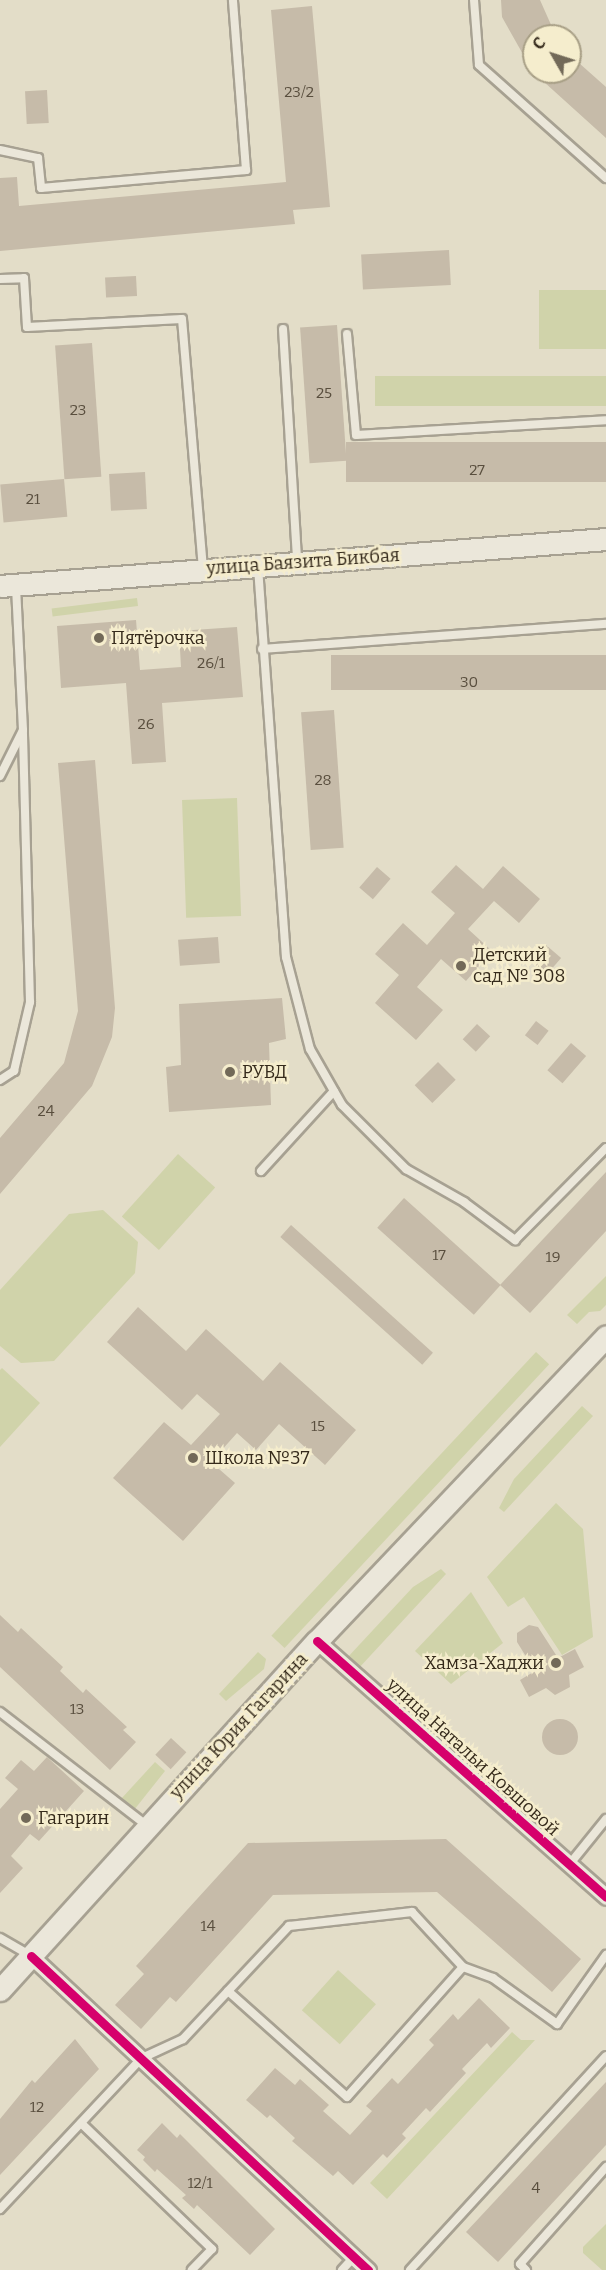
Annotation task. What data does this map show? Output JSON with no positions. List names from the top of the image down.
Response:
{
  "streets": {
    "main road": ["улица Баязита Бикбая", "улица Юрия Гагарина"],
    "street": ["улица Натальи Ковшовой"]
  },
  "crossings": [
    ["улица Юрия Гагарина", "улица Натальи Ковшовой"]
  ],
  "places": [
    "Пятёрочка",
    "Детский сад № 308",
    "РУВД",
    "Школа №37",
    "Хамза-Хаджи",
    "Гагарин"
  ],
  "house_numbers": [
    "23/2",
    "25",
    "23",
    "27",
    "21",
    "26/1",
    "30",
    "26",
    "28",
    "24",
    "17",
    "19",
    "15",
    "13",
    "14",
    "12",
    "12/1",
    "4"
  ],
  "north": "top left"
}
